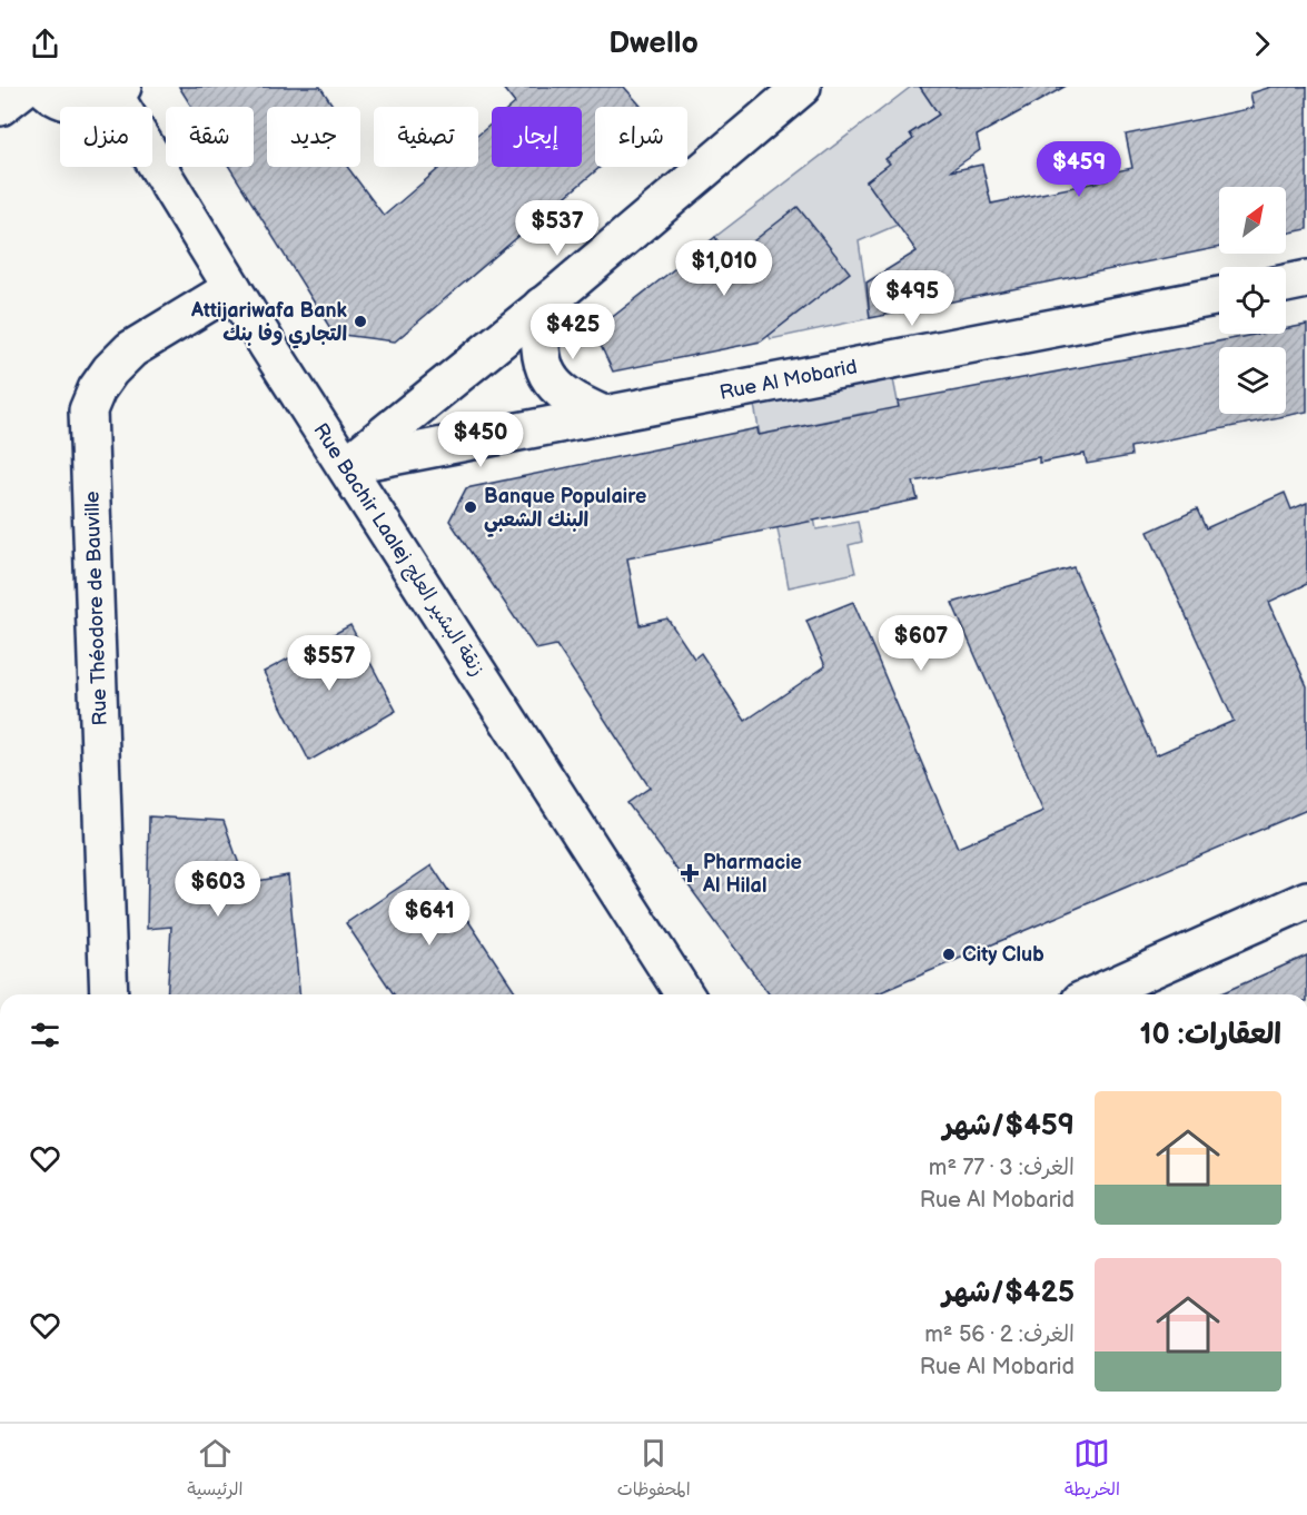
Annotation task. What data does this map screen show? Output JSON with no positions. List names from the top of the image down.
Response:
{
  "streets": {
    "street": ["Rue Al Mobarid", "Rue Bachir Laalej زنقة البشير العلج", "Rue Théodore de Bauville"]
  },
  "crossings": [
    ["Rue Al Mobarid", "Rue Bachir Laalej زنقة البشير العلج"],
    ["Rue Bachir Laalej زنقة البشير العلج", "Rue Théodore de Bauville"]
  ],
  "places": {
    "other": ["Attijariwafa Bank التجاري وفا بنك", "Banque Populaire البنك الشعبي", "City Club"],
    "health": ["Pharmacie Al Hilal"]
  },
  "north": "top right",
  "page": {
    "header": "Dwello",
    "chip": [
      "شراء",
      "إيجار",
      "تصفية",
      "جديد",
      "شقة",
      "منزل"
    ],
    "price": [
      "$459",
      "$537",
      "$1,010",
      "$495",
      "$425",
      "$450",
      "$607",
      "$557",
      "$603",
      "$641"
    ],
    "heading": "العقارات: 10",
    "list": [
      {
        "name": "$459/شهر",
        "note": "الغرف: 3 · 77 m² · Rue Al Mobarid"
      },
      {
        "name": "$425/شهر",
        "note": "الغرف: 2 · 56 m² · Rue Al Mobarid"
      }
    ],
    "tabs": ["الخريطة", "المحفوظات", "الرئيسية"]
  }
}
